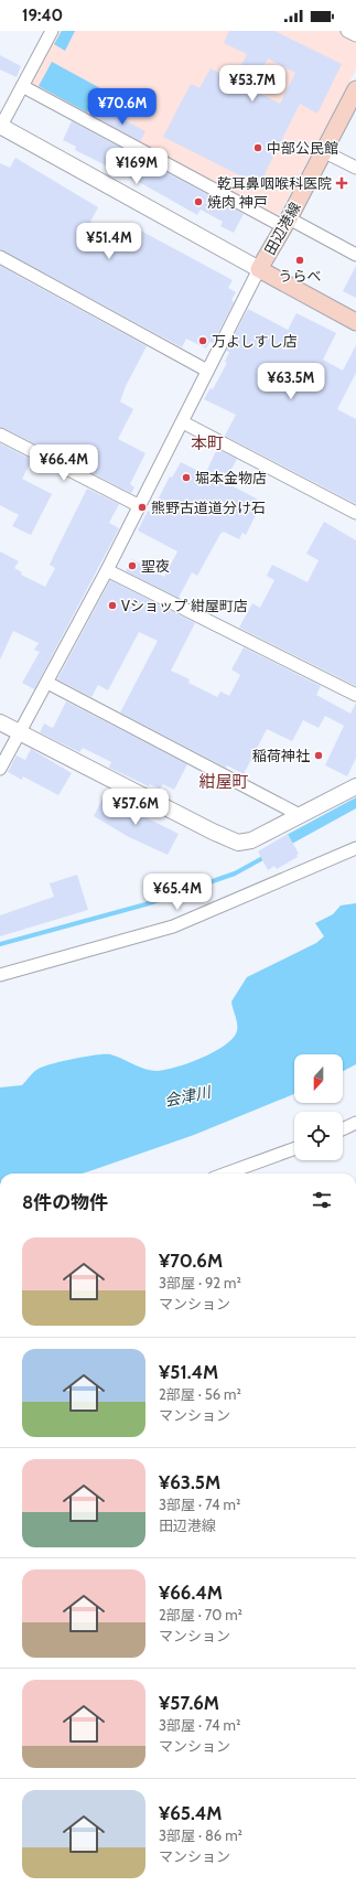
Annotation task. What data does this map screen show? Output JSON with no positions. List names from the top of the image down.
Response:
{
  "streets": {
    "main road": ["田辺港線"]
  },
  "districts": ["本町", "紺屋町"],
  "water": ["会津川"],
  "places": {
    "other": [
      "中部公民館",
      "焼肉 神戸",
      "うらべ",
      "万よしすし店",
      "堀本金物店",
      "熊野古道道分け石",
      "聖夜",
      "Vショップ 紺屋町店",
      "稲荷神社"
    ],
    "health": ["乾耳鼻咽喉科医院"]
  },
  "north": "bottom",
  "page": {
    "status": "19:40",
    "price": [
      "¥53.7M",
      "¥70.6M",
      "¥169M",
      "¥51.4M",
      "¥63.5M",
      "¥66.4M",
      "¥57.6M",
      "¥65.4M"
    ],
    "heading": "8件の物件",
    "list": [
      {
        "name": "¥70.6M",
        "note": "3部屋 · 92 m² · マンション"
      },
      {
        "name": "¥51.4M",
        "note": "2部屋 · 56 m² · マンション"
      },
      {
        "name": "¥63.5M",
        "note": "3部屋 · 74 m² · 田辺港線"
      },
      {
        "name": "¥66.4M",
        "note": "2部屋 · 70 m² · マンション"
      },
      {
        "name": "¥57.6M",
        "note": "3部屋 · 74 m² · マンション"
      },
      {
        "name": "¥65.4M",
        "note": "3部屋 · 86 m² · マンション"
      }
    ]
  }
}
